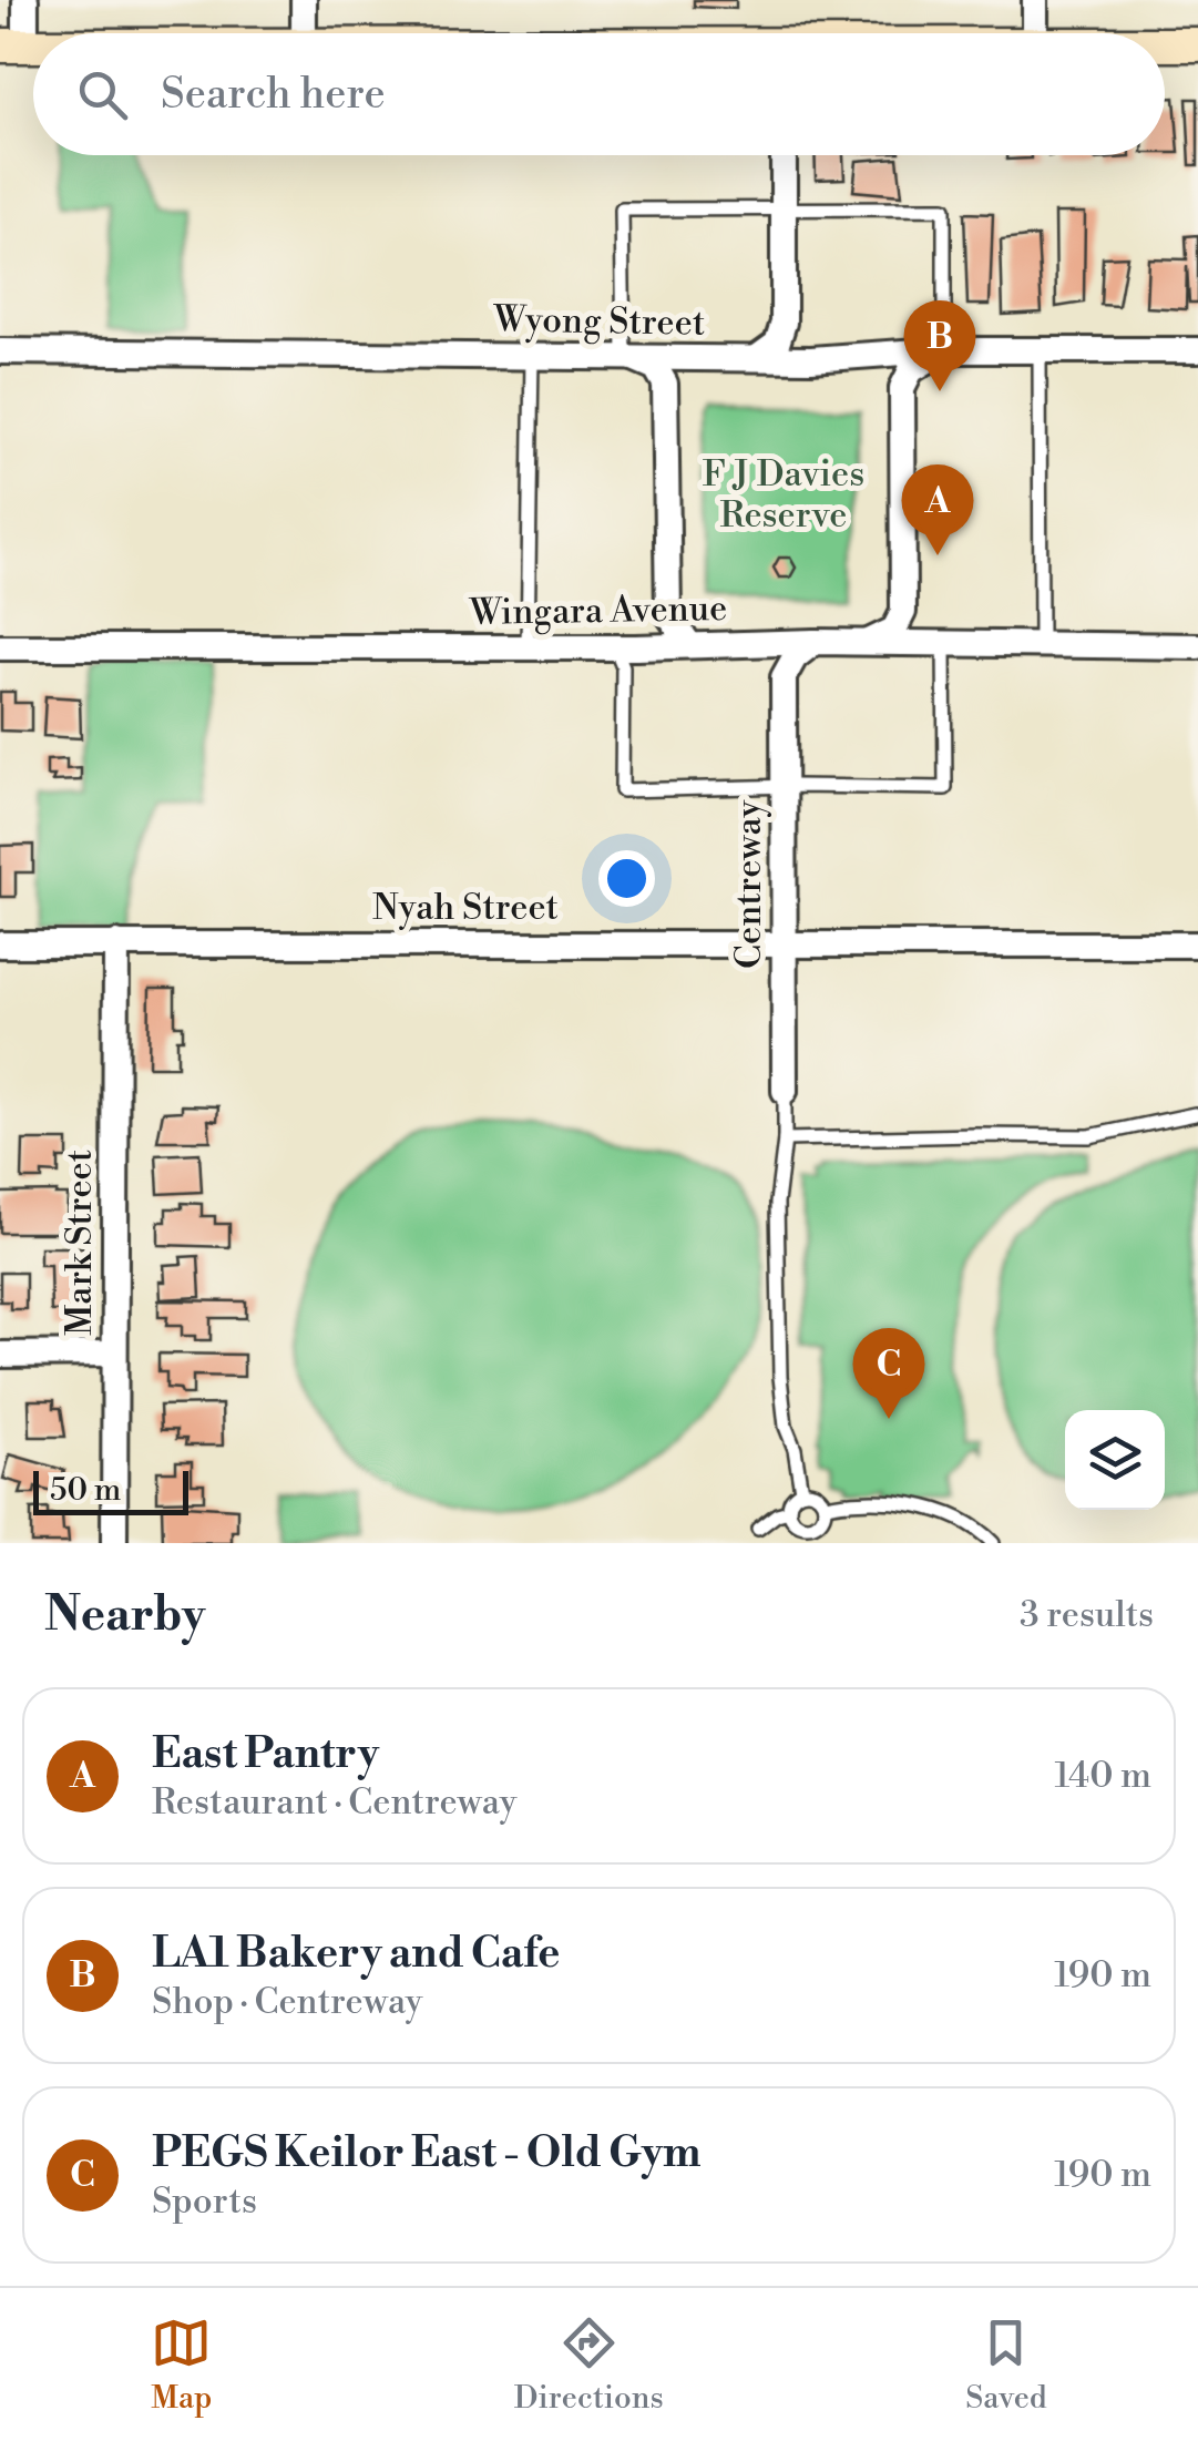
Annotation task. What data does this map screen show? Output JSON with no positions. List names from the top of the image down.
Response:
{
  "streets": {
    "street": [
      "Wyong Street",
      "Wingara Avenue",
      "Centreway",
      "Nyah Street",
      "Mark Street"
    ]
  },
  "crossings": [
    ["Wyong Street", "Wingara Avenue"],
    ["Centreway", "Nyah Street"],
    ["Nyah Street", "Mark Street"]
  ],
  "parks": ["F J Davies Reserve"],
  "scale_bar": "50 m",
  "page": {
    "search": "Search here",
    "pins": ["B", "A", "C"],
    "scale": "50 m",
    "heading": ["Nearby", "3 results"],
    "list": [
      {
        "mark": "A",
        "name": "East Pantry",
        "note": "Restaurant · Centreway",
        "value": "140 m"
      },
      {
        "mark": "B",
        "name": "LA1 Bakery and Cafe",
        "note": "Shop · Centreway",
        "value": "190 m"
      },
      {
        "mark": "C",
        "name": "PEGS Keilor East - Old Gym",
        "note": "Sports",
        "value": "190 m"
      }
    ],
    "nav": ["Map", "Directions", "Saved"]
  }
}
